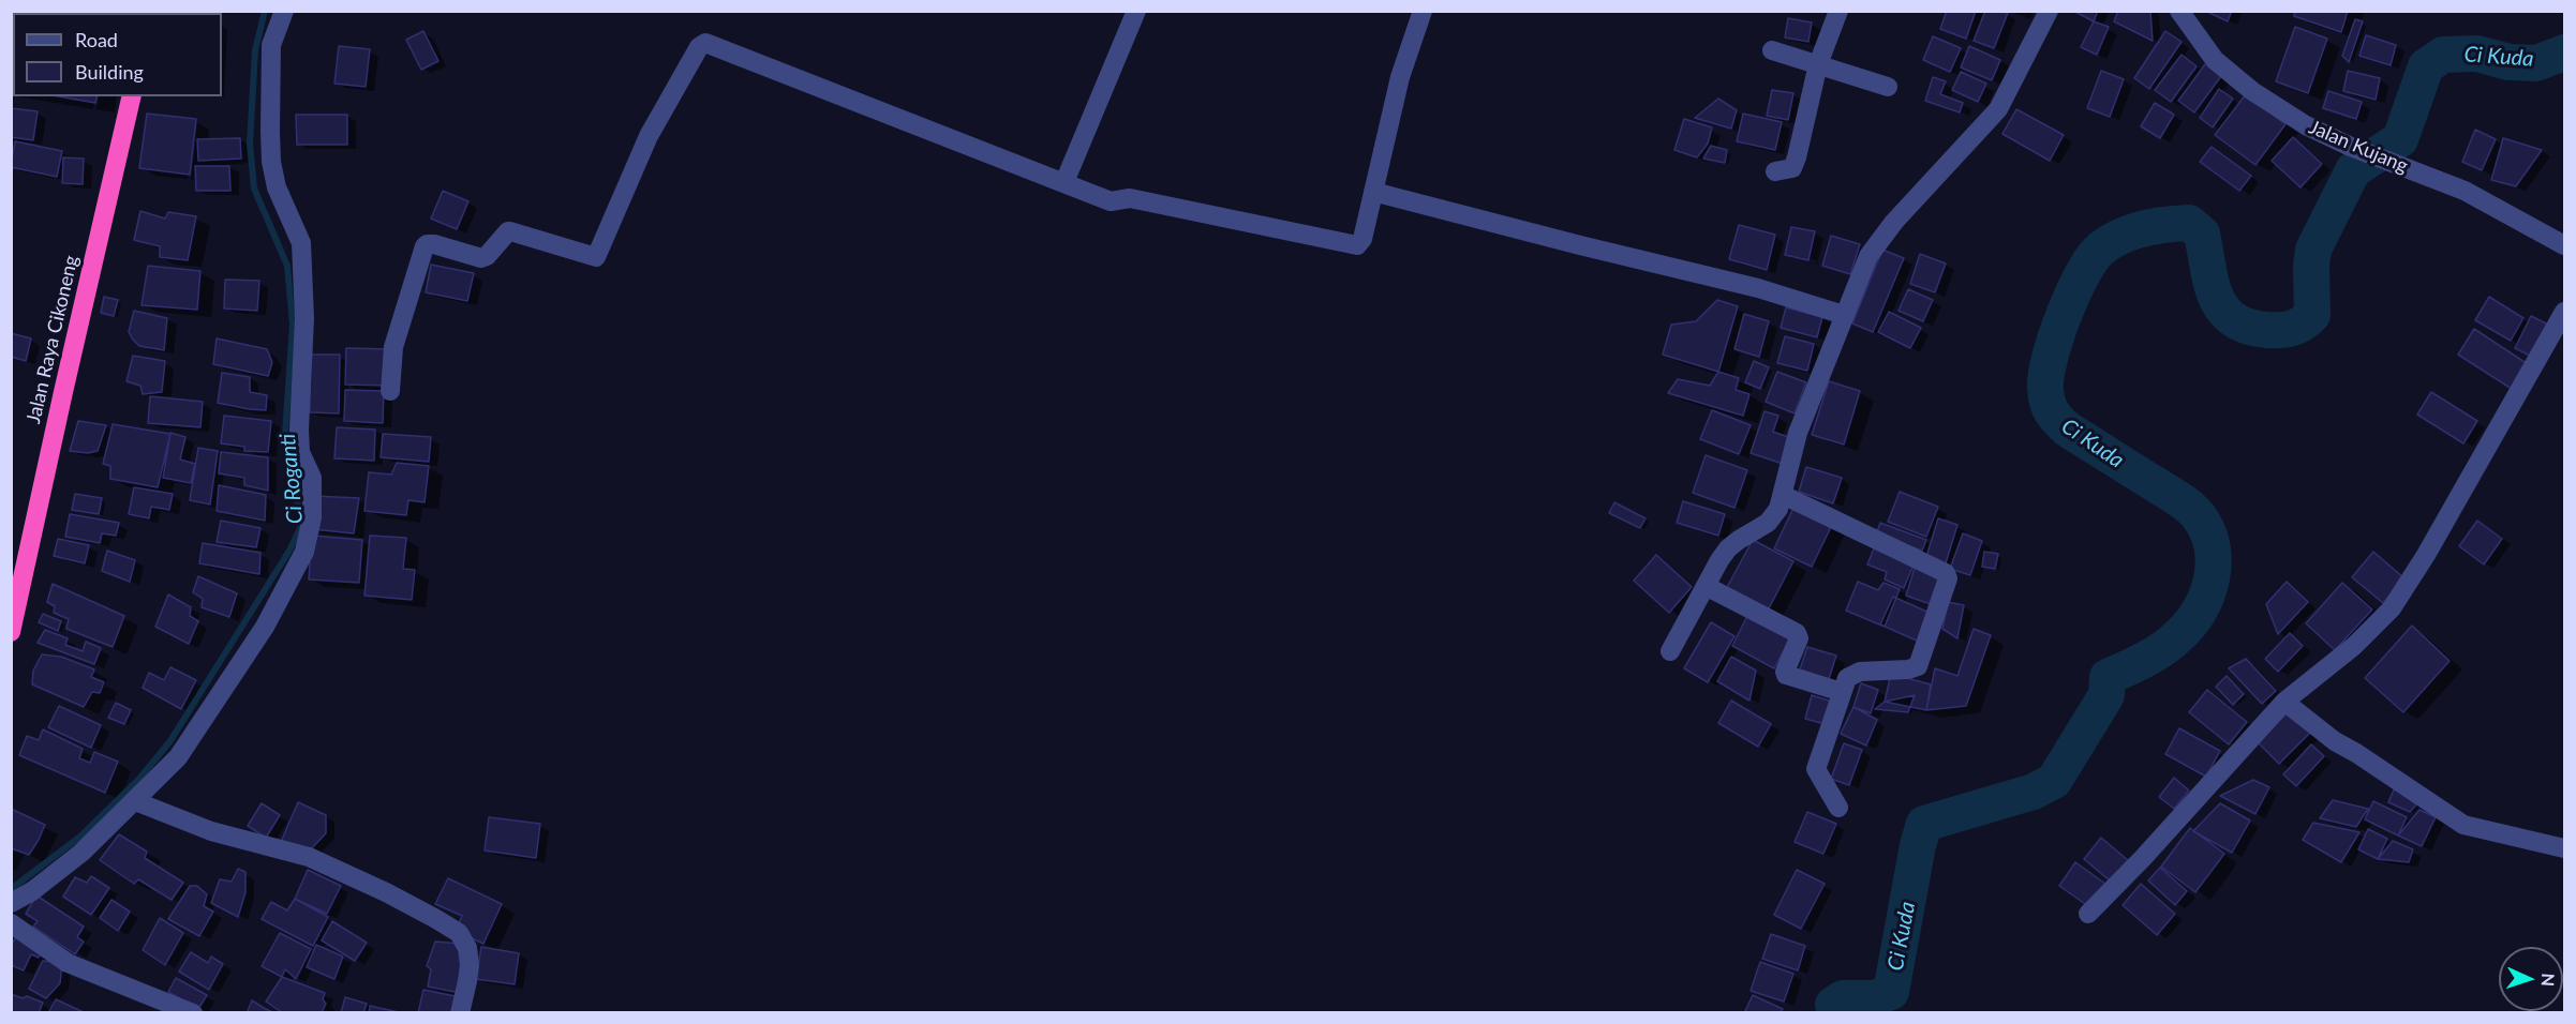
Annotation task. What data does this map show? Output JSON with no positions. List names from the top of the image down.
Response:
{
  "streets": {
    "highway": ["Jalan Raya Cikoneng"],
    "street": ["Jalan Kujang"]
  },
  "water": ["Ci Kuda", "Ci Roganti"],
  "legend": ["Road", "Building"],
  "north": "right"
}
